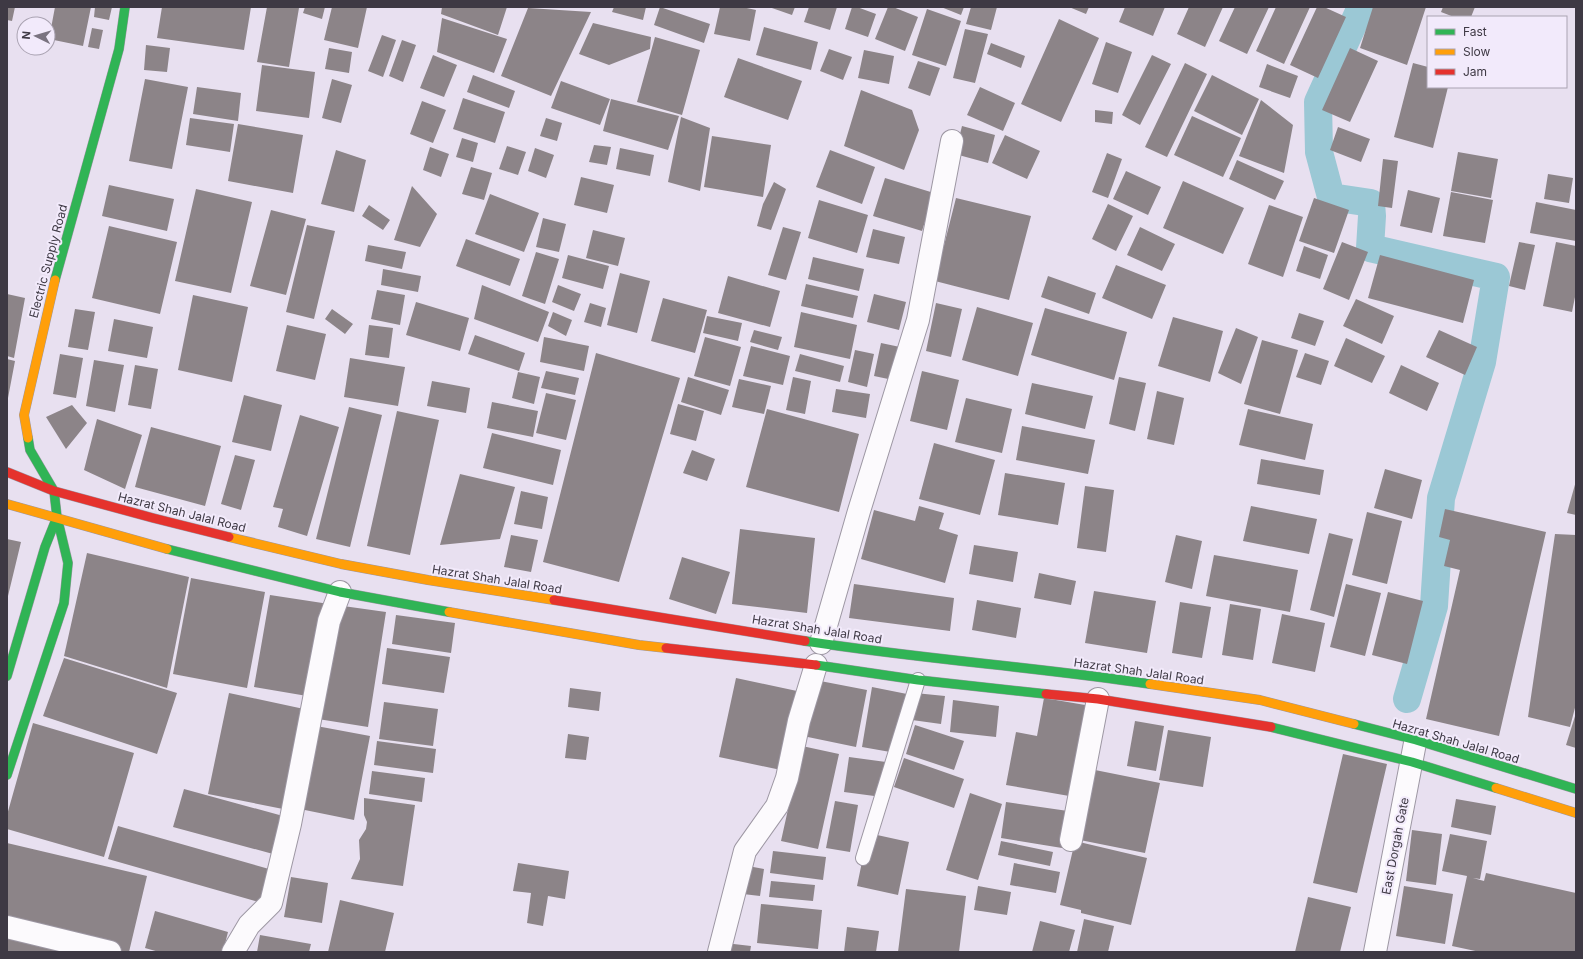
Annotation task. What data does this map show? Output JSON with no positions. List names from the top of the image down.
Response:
{
  "streets": {
    "main road": ["Electric Supply Road", "Hazrat Shah Jalal Road"],
    "street": ["East Dorgah Gate"]
  },
  "crossings": [
    ["Electric Supply Road", "Hazrat Shah Jalal Road"],
    ["Hazrat Shah Jalal Road", "East Dorgah Gate"]
  ],
  "legend": ["Fast", "Slow", "Jam"],
  "north": "left"
}
